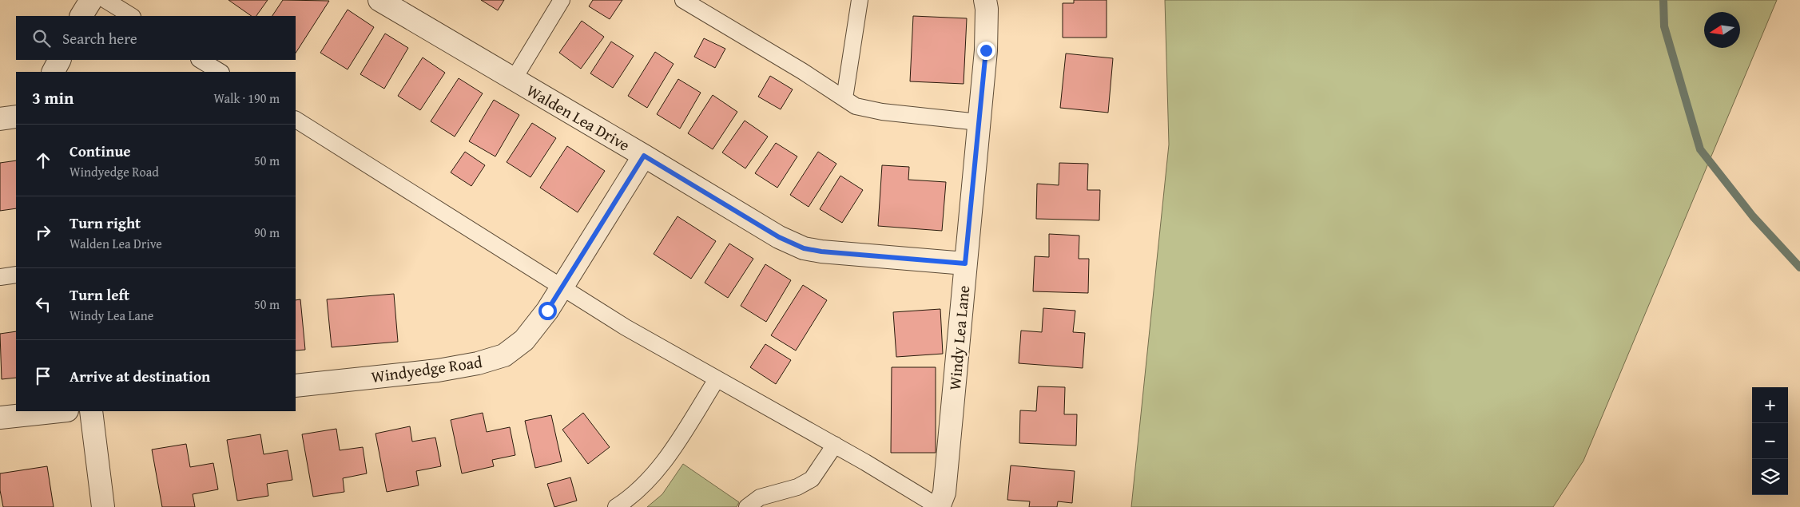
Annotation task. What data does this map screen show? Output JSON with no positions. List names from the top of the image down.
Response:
{
  "streets": {
    "street": ["Walden Lea Drive", "Windy Lea Lane", "Windyedge Road"]
  },
  "crossings": [
    ["Walden Lea Drive", "Windy Lea Lane"],
    ["Walden Lea Drive", "Windyedge Road"]
  ],
  "north": "left",
  "page": {
    "search": "Search here",
    "heading": ["3 min", "Walk · 190 m"],
    "list": [
      ["Continue", "Windyedge Road", "50 m"],
      ["Turn right", "Walden Lea Drive", "90 m"],
      ["Turn left", "Windy Lea Lane", "50 m"],
      "Arrive at destination"
    ],
    "map_buttons": ["+", "−"]
  }
}
